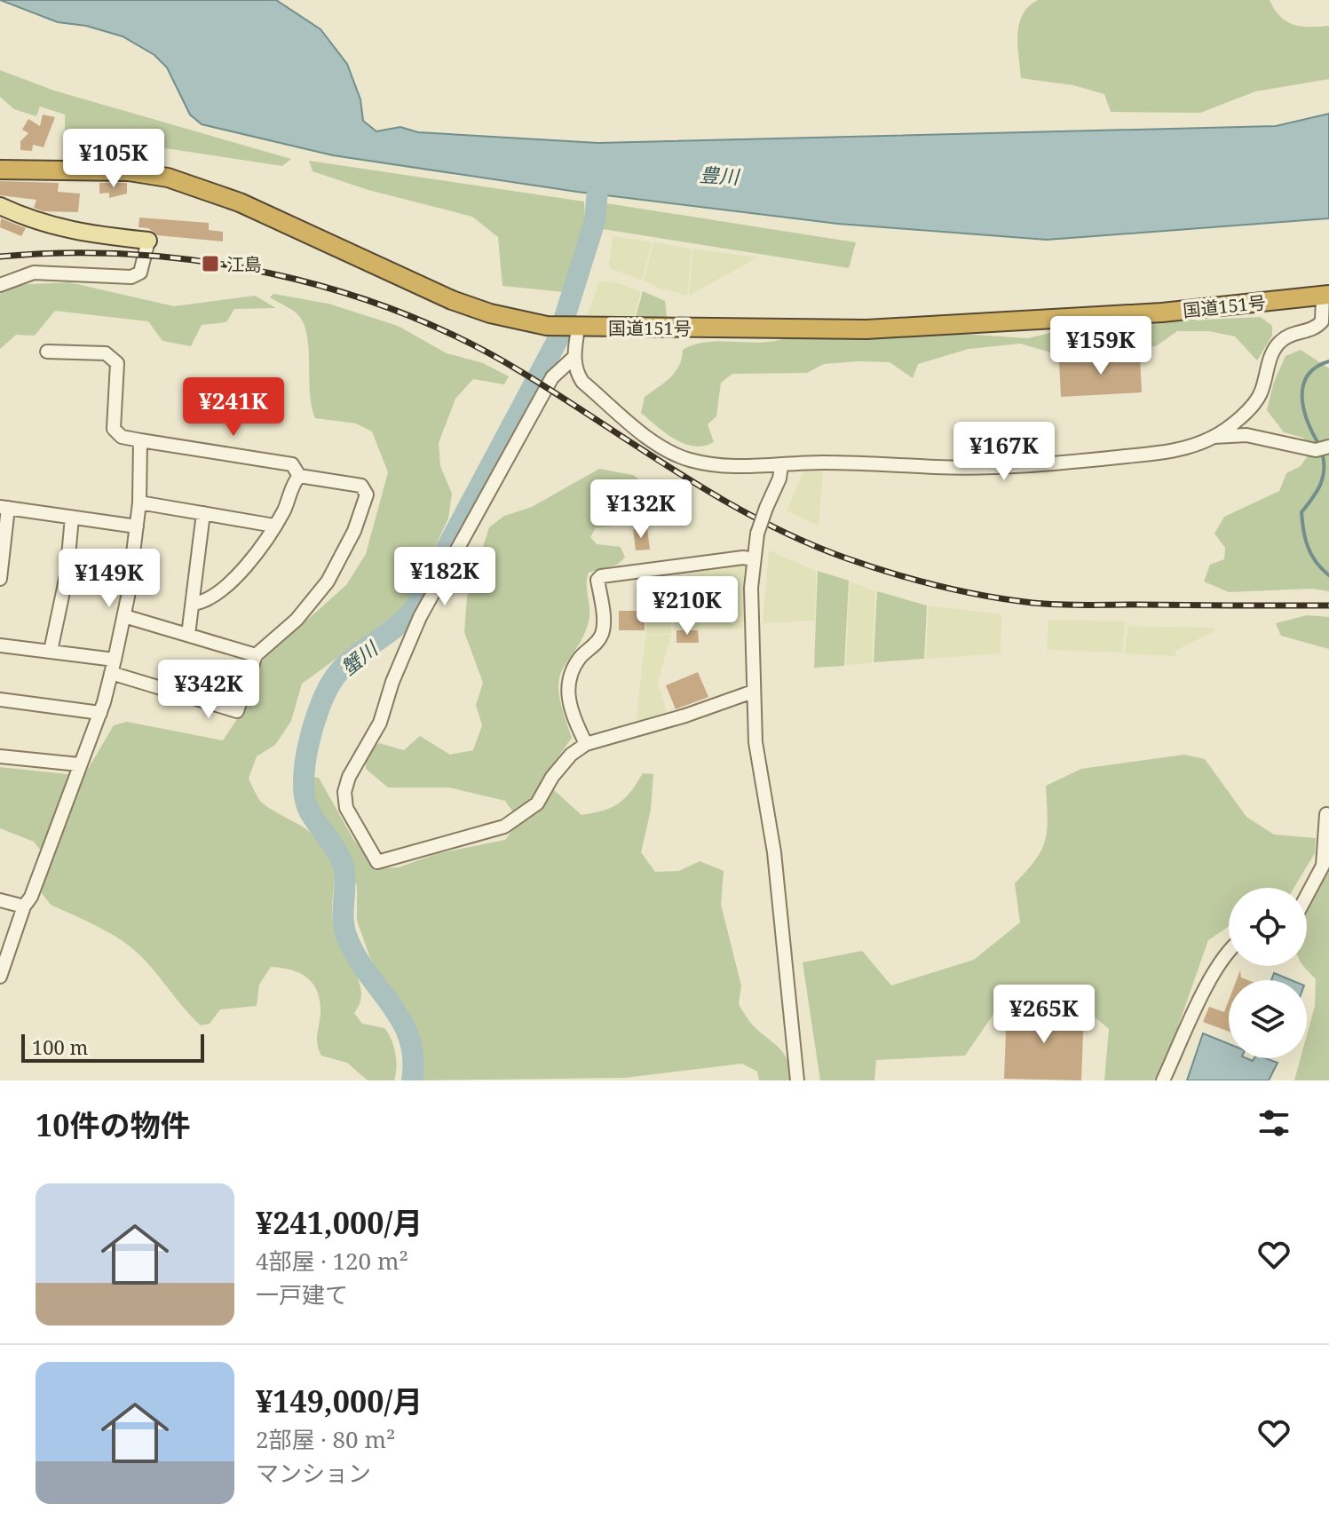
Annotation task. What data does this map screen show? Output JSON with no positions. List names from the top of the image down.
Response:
{
  "streets": {
    "highway": ["国道151号"]
  },
  "water": ["豊川", "蟹川"],
  "places": {
    "transit": ["江島"]
  },
  "scale_bar": "100 m",
  "page": {
    "price": [
      "¥105K",
      "¥159K",
      "¥241K",
      "¥167K",
      "¥132K",
      "¥182K",
      "¥149K",
      "¥210K",
      "¥342K",
      "¥265K"
    ],
    "scale": "100 m",
    "heading": "10件の物件",
    "list": [
      {
        "name": "¥241,000/月",
        "note": "4部屋 · 120 m² · 一戸建て"
      },
      {
        "name": "¥149,000/月",
        "note": "2部屋 · 80 m² · マンション"
      }
    ]
  }
}
